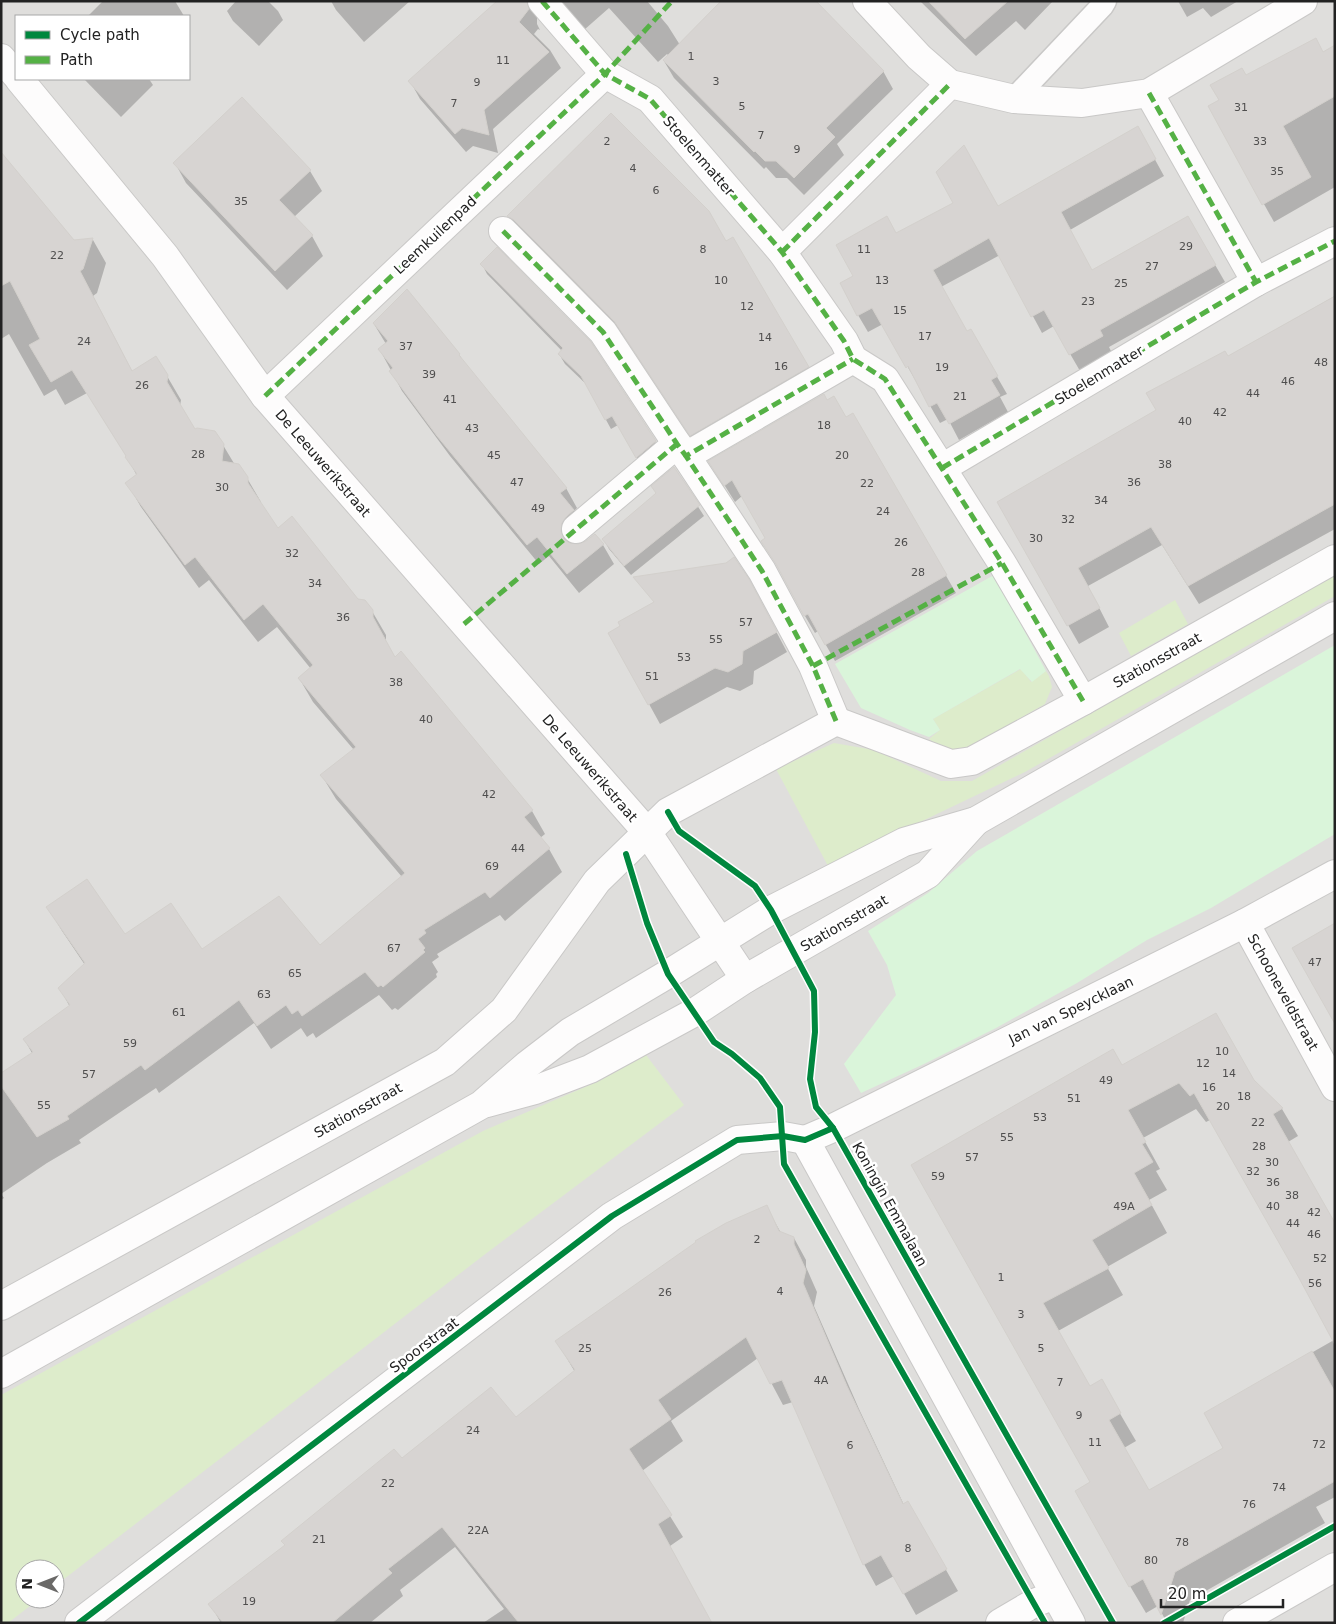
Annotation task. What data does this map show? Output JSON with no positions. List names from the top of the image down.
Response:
{
  "streets": {
    "street": [
      "Stoelenmatter",
      "Leemkuilenpad",
      "De Leeuwerikstraat",
      "Stationsstraat",
      "Schooneveldstraat",
      "Jan van Speycklaan",
      "Spoorstraat"
    ],
    "cycle path": ["Koningin Emmalaan"]
  },
  "crossings": [
    ["Stoelenmatter", "Leemkuilenpad"],
    ["Stoelenmatter", "Stationsstraat"],
    ["Leemkuilenpad", "De Leeuwerikstraat"],
    ["De Leeuwerikstraat", "Stationsstraat"],
    ["Schooneveldstraat", "Jan van Speycklaan"],
    ["Jan van Speycklaan", "Spoorstraat"]
  ],
  "house_numbers": [
    "1",
    "11",
    "3",
    "9",
    "7",
    "5",
    "31",
    "7",
    "2",
    "33",
    "9",
    "4",
    "35",
    "6",
    "35",
    "29",
    "8",
    "11",
    "22",
    "27",
    "10",
    "13",
    "25",
    "23",
    "12",
    "15",
    "17",
    "14",
    "24",
    "37",
    "48",
    "16",
    "19",
    "39",
    "46",
    "26",
    "44",
    "21",
    "41",
    "42",
    "40",
    "18",
    "43",
    "28",
    "45",
    "20",
    "38",
    "47",
    "36",
    "22",
    "30",
    "34",
    "49",
    "24",
    "32",
    "30",
    "26",
    "32",
    "28",
    "34",
    "36",
    "57",
    "55",
    "53",
    "51",
    "38",
    "40",
    "42",
    "44",
    "69",
    "67",
    "47",
    "65",
    "63",
    "61",
    "59",
    "10",
    "12",
    "14",
    "57",
    "49",
    "16",
    "18",
    "51",
    "55",
    "20",
    "53",
    "22",
    "55",
    "28",
    "57",
    "30",
    "32",
    "59",
    "36",
    "38",
    "49A",
    "40",
    "42",
    "44",
    "46",
    "2",
    "52",
    "1",
    "56",
    "4",
    "26",
    "3",
    "25",
    "5",
    "4A",
    "7",
    "9",
    "24",
    "11",
    "72",
    "6",
    "22",
    "74",
    "76",
    "22A",
    "21",
    "78",
    "8",
    "80",
    "19"
  ],
  "legend": ["Cycle path", "Path"],
  "scale_bar": "20 m",
  "north": "left"
}
